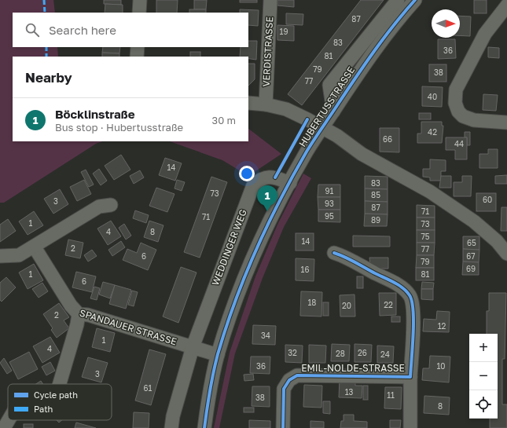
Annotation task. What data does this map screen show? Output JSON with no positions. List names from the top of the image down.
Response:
{
  "streets": {
    "street": [
      "VERDISTRASSE",
      "HUBERTUSSTRASSE",
      "WEDDINGER WEG",
      "SPANDAUER STRASSE",
      "EMIL-NOLDE-STRASSE"
    ]
  },
  "crossings": [
    ["HUBERTUSSTRASSE", "WEDDINGER WEG"],
    ["HUBERTUSSTRASSE", "SPANDAUER STRASSE"],
    ["WEDDINGER WEG", "SPANDAUER STRASSE"]
  ],
  "house_numbers": [
    "87",
    "19",
    "83",
    "36",
    "81",
    "79",
    "38",
    "77",
    "40",
    "42",
    "66",
    "44",
    "14",
    "83",
    "91",
    "73",
    "85",
    "60",
    "3",
    "93",
    "87",
    "71",
    "95",
    "71",
    "89",
    "1",
    "73",
    "4",
    "8",
    "75",
    "14",
    "65",
    "2",
    "77",
    "6",
    "67",
    "79",
    "69",
    "16",
    "1",
    "81",
    "6",
    "18",
    "22",
    "20",
    "2",
    "12",
    "34",
    "1",
    "4",
    "32",
    "26",
    "28",
    "24",
    "36",
    "10",
    "3",
    "61",
    "13",
    "11",
    "38",
    "8"
  ],
  "legend": ["Cycle path", "Path"],
  "north": "right",
  "page": {
    "search": "Search here",
    "heading": "Nearby",
    "list": [
      {
        "mark": "1",
        "name": "Böcklinstraße",
        "note": "Bus stop · Hubertusstraße",
        "value": "30 m"
      }
    ],
    "pins": "1",
    "map_buttons": ["+", "−"]
  }
}
